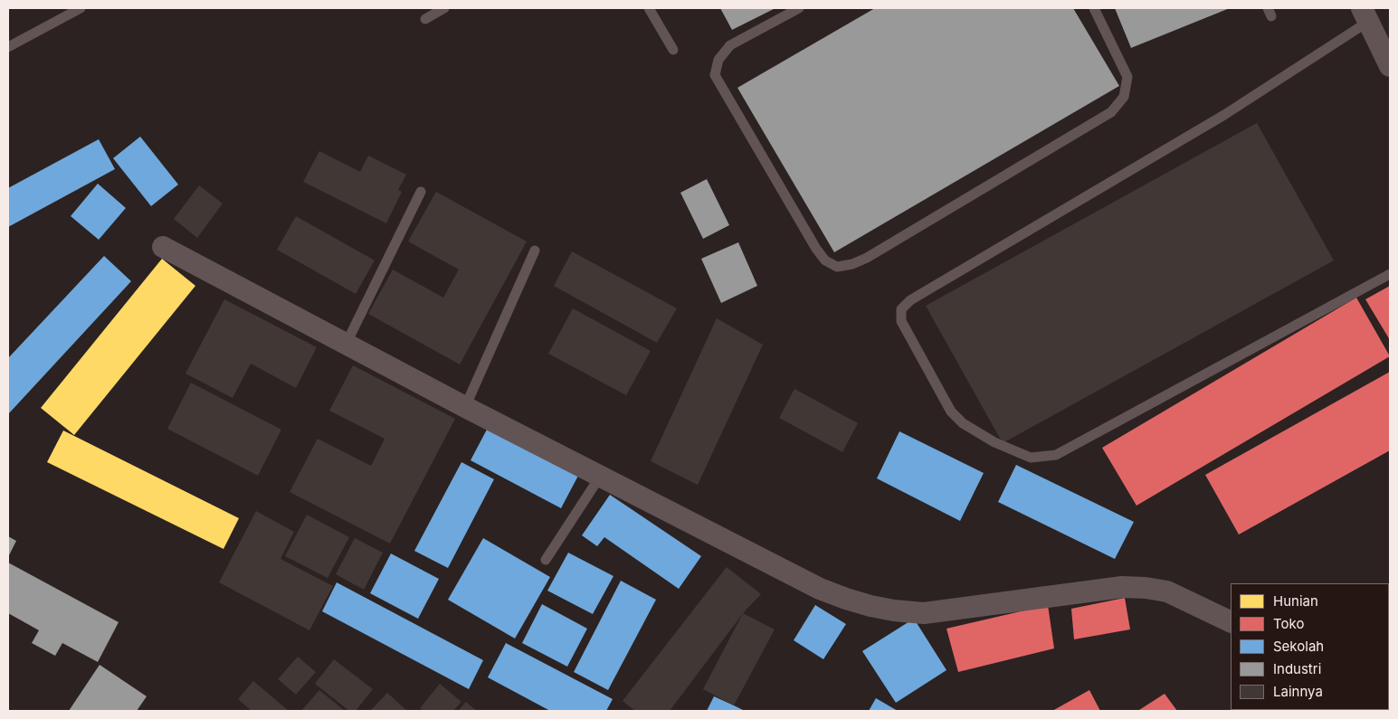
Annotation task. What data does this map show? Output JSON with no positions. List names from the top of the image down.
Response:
{
  "legend": [
    "Hunian",
    "Toko",
    "Sekolah",
    "Industri",
    "Lainnya"
  ]
}
